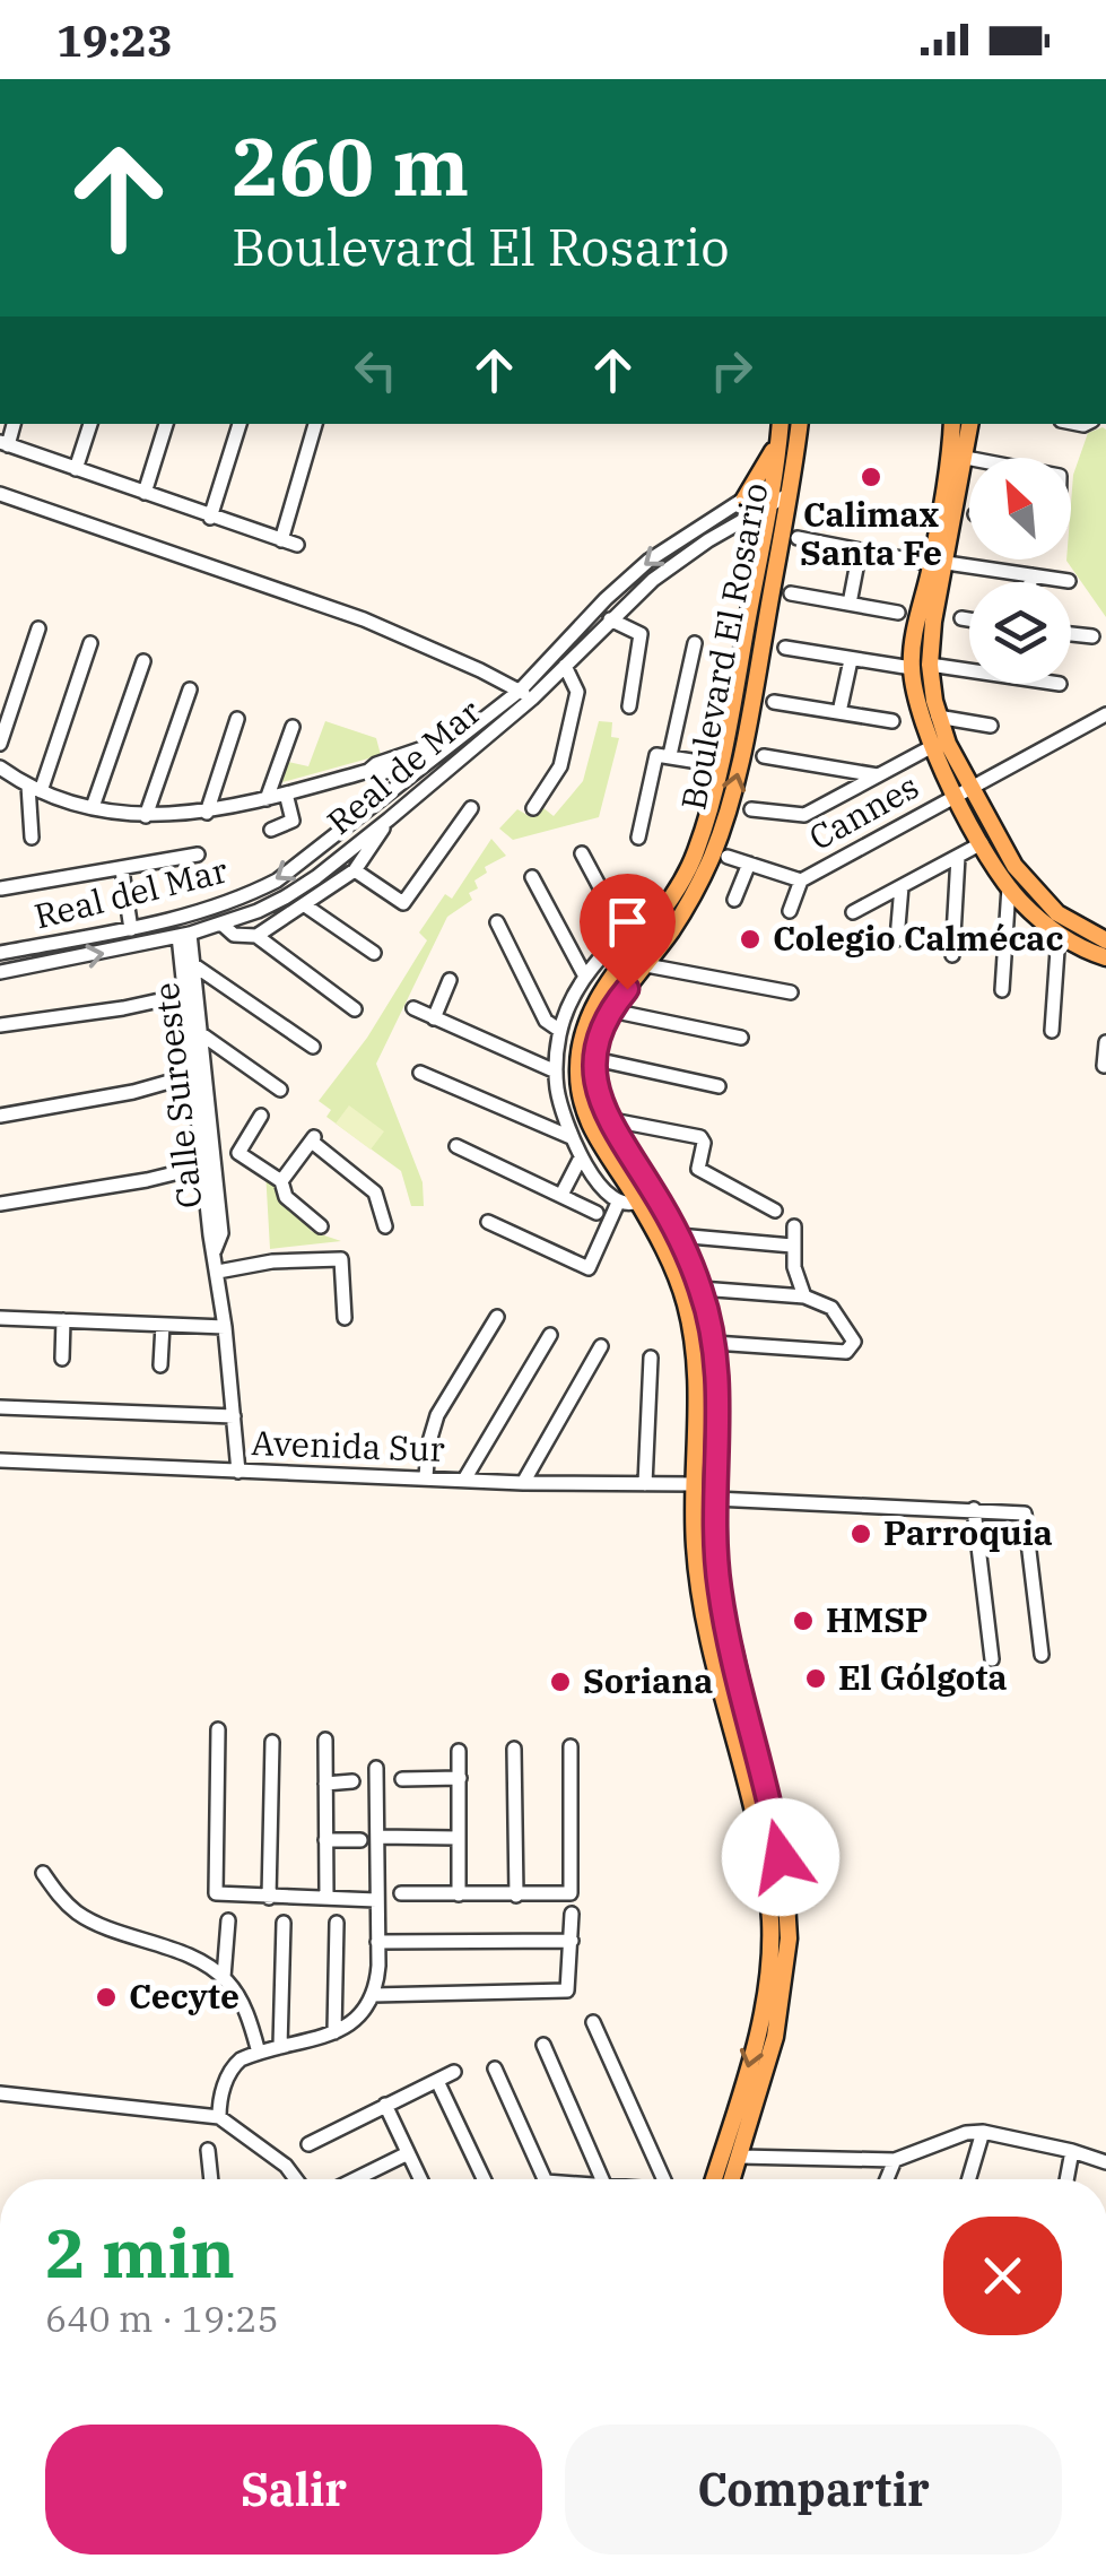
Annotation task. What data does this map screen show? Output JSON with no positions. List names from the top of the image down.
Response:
{
  "streets": {
    "main road": ["Boulevard El Rosario"],
    "street": [
      "Real de Mar",
      "Cannes",
      "Real del Mar",
      "Calle Suroeste",
      "Avenida Sur"
    ]
  },
  "crossings": [
    ["Boulevard El Rosario", "Real de Mar"],
    ["Boulevard El Rosario", "Avenida Sur"],
    ["Real de Mar", "Real del Mar"],
    ["Real de Mar", "Calle Suroeste"],
    ["Calle Suroeste", "Avenida Sur"]
  ],
  "places": [
    "Calimax Santa Fe",
    "Colegio Calmécac",
    "Parroquia",
    "HMSP",
    "El Gólgota",
    "Soriana",
    "Cecyte"
  ],
  "north": "top left",
  "page": {
    "status": "19:23",
    "turn": ["260 m", "Boulevard El Rosario"],
    "heading": ["2 min", "640 m · 19:25"],
    "buttons": ["Salir", "Compartir"]
  }
}
